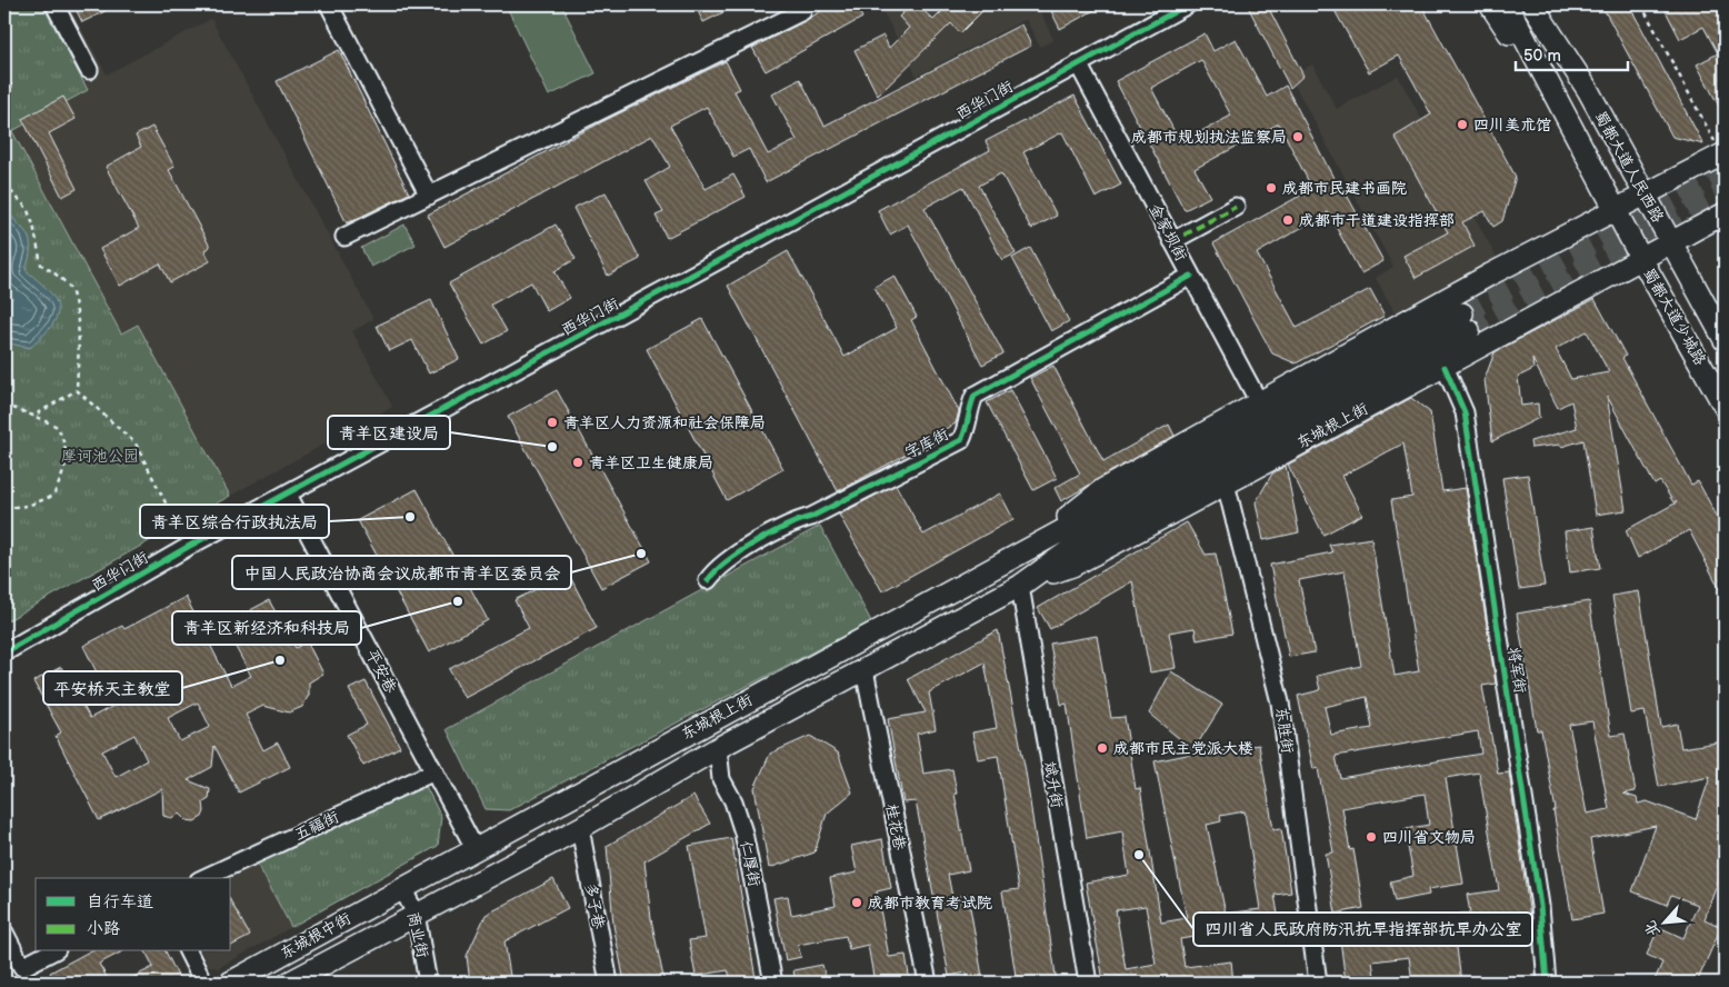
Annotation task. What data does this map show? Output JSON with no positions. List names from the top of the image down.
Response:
{
  "streets": {
    "main road": [
      "蜀都大道人民西路",
      "蜀都大道少城路",
      "东城根上街",
      "东城根中街"
    ],
    "street": [
      "西华门街",
      "金家坝街",
      "字库街",
      "将军街",
      "平安巷",
      "东胜街",
      "斌升街",
      "五福街",
      "桂花巷",
      "仁厚街",
      "多子巷",
      "商业街"
    ]
  },
  "crossings": [
    ["西华门街", "金家坝街"],
    ["西华门街", "平安巷"],
    ["蜀都大道人民西路", "蜀都大道少城路"],
    ["蜀都大道人民西路", "东城根上街"],
    ["金家坝街", "东城根上街"],
    ["金家坝街", "字库街"],
    ["蜀都大道少城路", "东城根上街"],
    ["东城根上街", "将军街"],
    ["东城根上街", "平安巷"],
    ["东城根上街", "东胜街"],
    ["东城根上街", "斌升街"],
    ["东城根上街", "桂花巷"],
    ["东城根上街", "仁厚街"],
    ["东城根上街", "多子巷"],
    ["东城根上街", "商业街"],
    ["东城根上街", "东城根中街"],
    ["平安巷", "五福街"],
    ["商业街", "东城根中街"]
  ],
  "parks": ["摩诃池公园"],
  "places": [
    "四川美术馆",
    "成都市规划执法监察局",
    "成都市民建书画院",
    "成都市干道建设指挥部",
    "青羊区人力资源和社会保障局",
    "青羊区建设局",
    "青羊区卫生健康局",
    "青羊区综合行政执法局",
    "中国人民政治协商会议成都市青羊区委员会",
    "青羊区新经济和科技局",
    "平安桥天主教堂",
    "成都市民主党派大楼",
    "四川省文物局",
    "四川省人民政府防汛抗旱指挥部抗旱办公室",
    "成都市教育考试院"
  ],
  "legend": ["自行车道", "小路"],
  "scale_bar": "50 m",
  "north": "bottom left"
}
